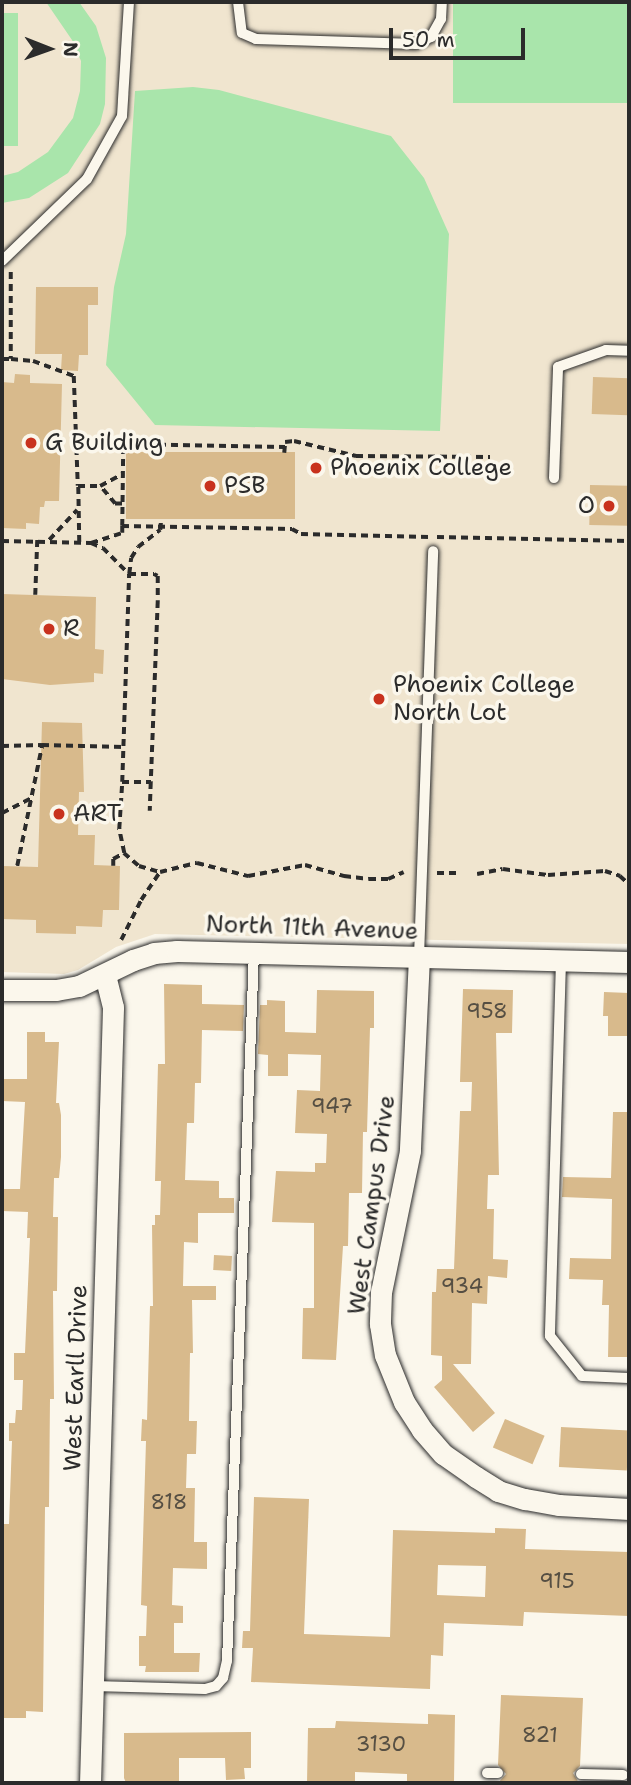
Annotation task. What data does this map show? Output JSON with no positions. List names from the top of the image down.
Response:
{
  "streets": {
    "street": ["North 11th Avenue", "West Campus Drive", "West Earll Drive"]
  },
  "crossings": [
    ["North 11th Avenue", "West Campus Drive"],
    ["North 11th Avenue", "West Earll Drive"]
  ],
  "places": [
    "G Building",
    "Phoenix College",
    "PSB",
    "O",
    "R",
    "Phoenix College North Lot",
    "ART"
  ],
  "house_numbers": [
    "958",
    "947",
    "934",
    "818",
    "915",
    "821",
    "3130"
  ],
  "scale_bar": "50 m",
  "north": "right"
}
